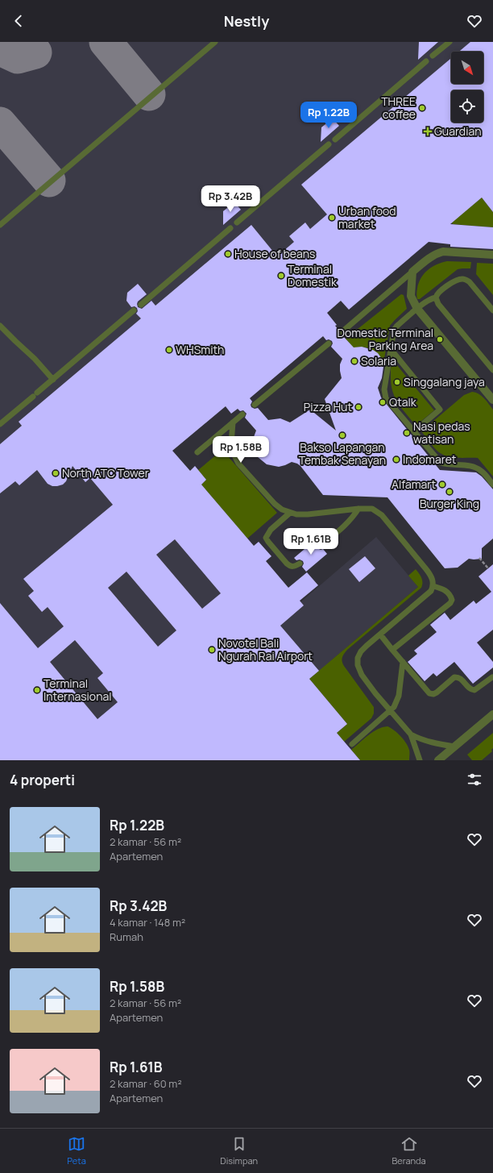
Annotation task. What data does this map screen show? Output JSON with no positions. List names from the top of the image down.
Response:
{
  "places": {
    "other": [
      "THREE coffee",
      "Urban food market",
      "House of beans",
      "Terminal Domestik",
      "Domestic Terminal Parking Area",
      "WHSmith",
      "Solaria",
      "Singgalang jaya",
      "Qtalk",
      "Pizza Hut",
      "Nasi pedas watisan",
      "Bakso Lapangan Tembak Senayan",
      "Indomaret",
      "North ATC Tower",
      "Alfamart",
      "Burger King",
      "Novotel Bali Ngurah Rai Airport",
      "Terminal Internasional"
    ],
    "health": ["Guardian"]
  },
  "north": "bottom right",
  "page": {
    "header": "Nestly",
    "price": [
      "Rp 1.22B",
      "Rp 3.42B",
      "Rp 1.58B",
      "Rp 1.61B"
    ],
    "heading": "4 properti",
    "list": [
      {
        "name": "Rp 1.22B",
        "note": "2 kamar · 56 m² · Apartemen"
      },
      {
        "name": "Rp 3.42B",
        "note": "4 kamar · 148 m² · Rumah"
      },
      {
        "name": "Rp 1.58B",
        "note": "2 kamar · 56 m² · Apartemen"
      },
      {
        "name": "Rp 1.61B",
        "note": "2 kamar · 60 m² · Apartemen"
      }
    ],
    "tabs": ["Peta", "Disimpan", "Beranda"]
  }
}
